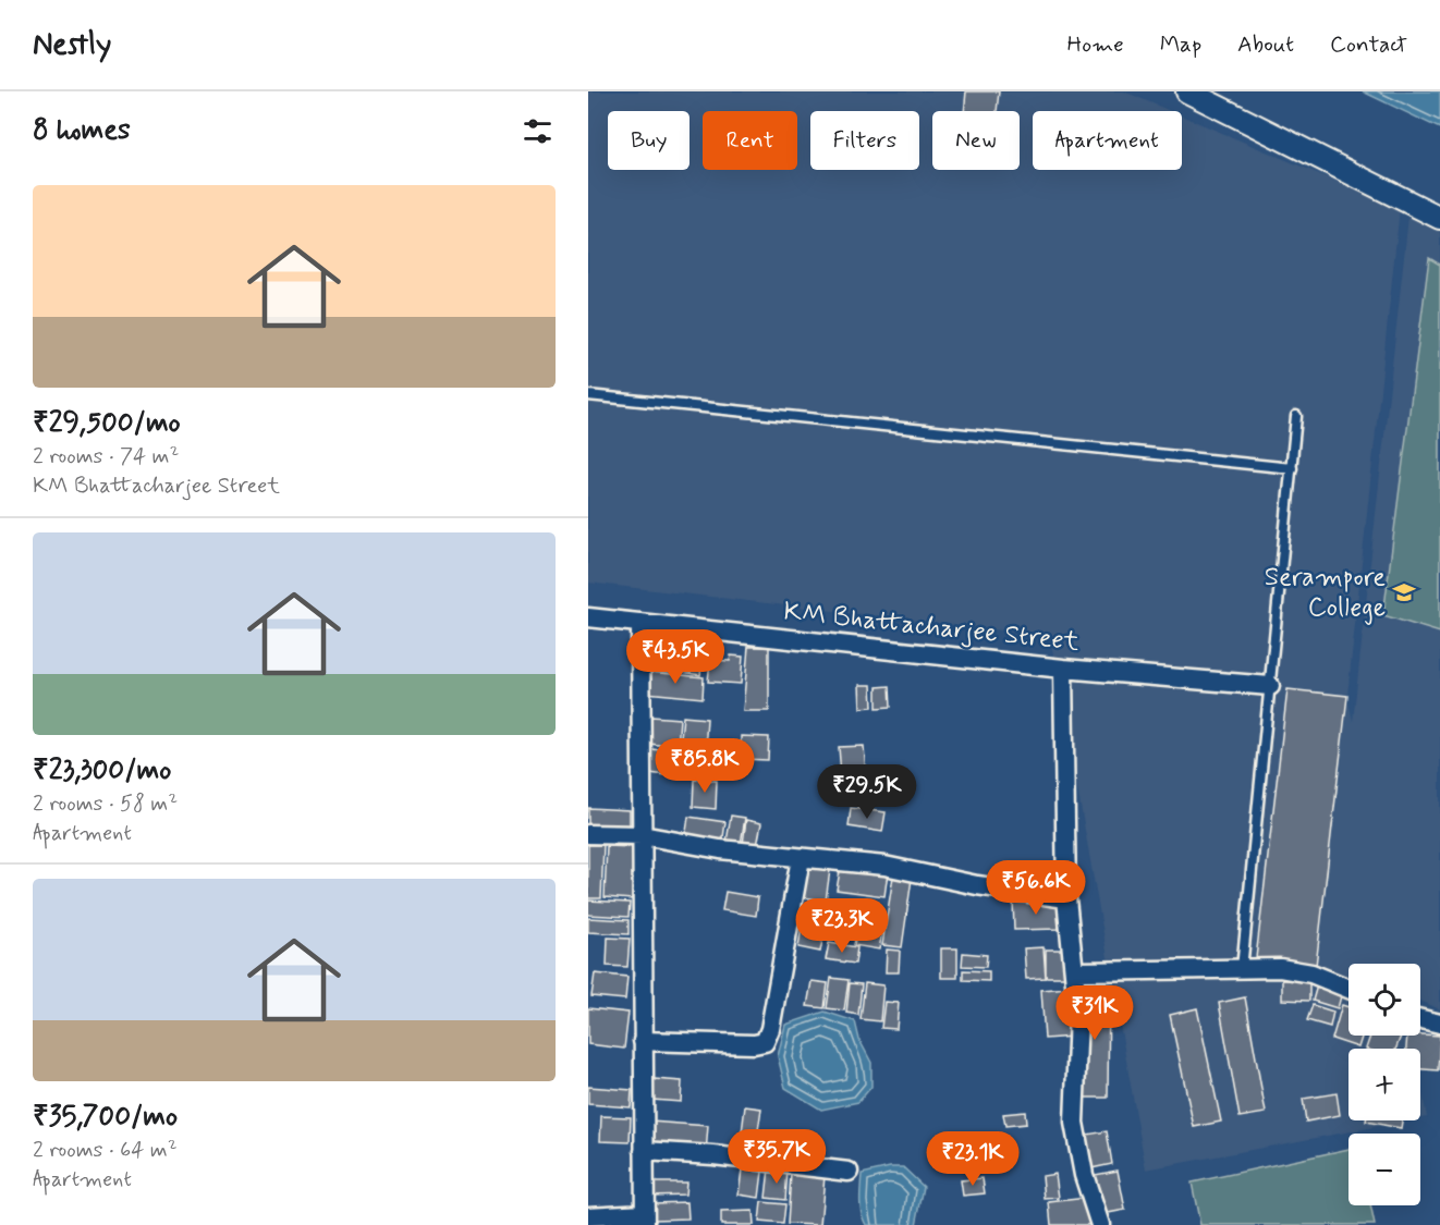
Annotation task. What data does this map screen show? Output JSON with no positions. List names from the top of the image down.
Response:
{
  "streets": {
    "street": ["KM Bhattacharjee Street"]
  },
  "places": {
    "school or university": ["Serampore College"]
  },
  "page": {
    "header": "Nestly",
    "nav": [
      "Home",
      "Map",
      "About",
      "Contact"
    ],
    "heading": "8 homes",
    "chip": [
      "Buy",
      "Rent",
      "Filters",
      "New",
      "Apartment"
    ],
    "list": [
      {
        "name": "₹29,500/mo",
        "note": "2 rooms · 74 m² · KM Bhattacharjee Street"
      },
      {
        "name": "₹23,300/mo",
        "note": "2 rooms · 58 m² · Apartment"
      },
      {
        "name": "₹35,700/mo",
        "note": "2 rooms · 64 m² · Apartment"
      }
    ],
    "price": [
      "₹43.5K",
      "₹85.8K",
      "₹29.5K",
      "₹56.6K",
      "₹23.3K",
      "₹31K",
      "₹35.7K",
      "₹23.1K"
    ],
    "map_buttons": ["+", "−"]
  }
}
